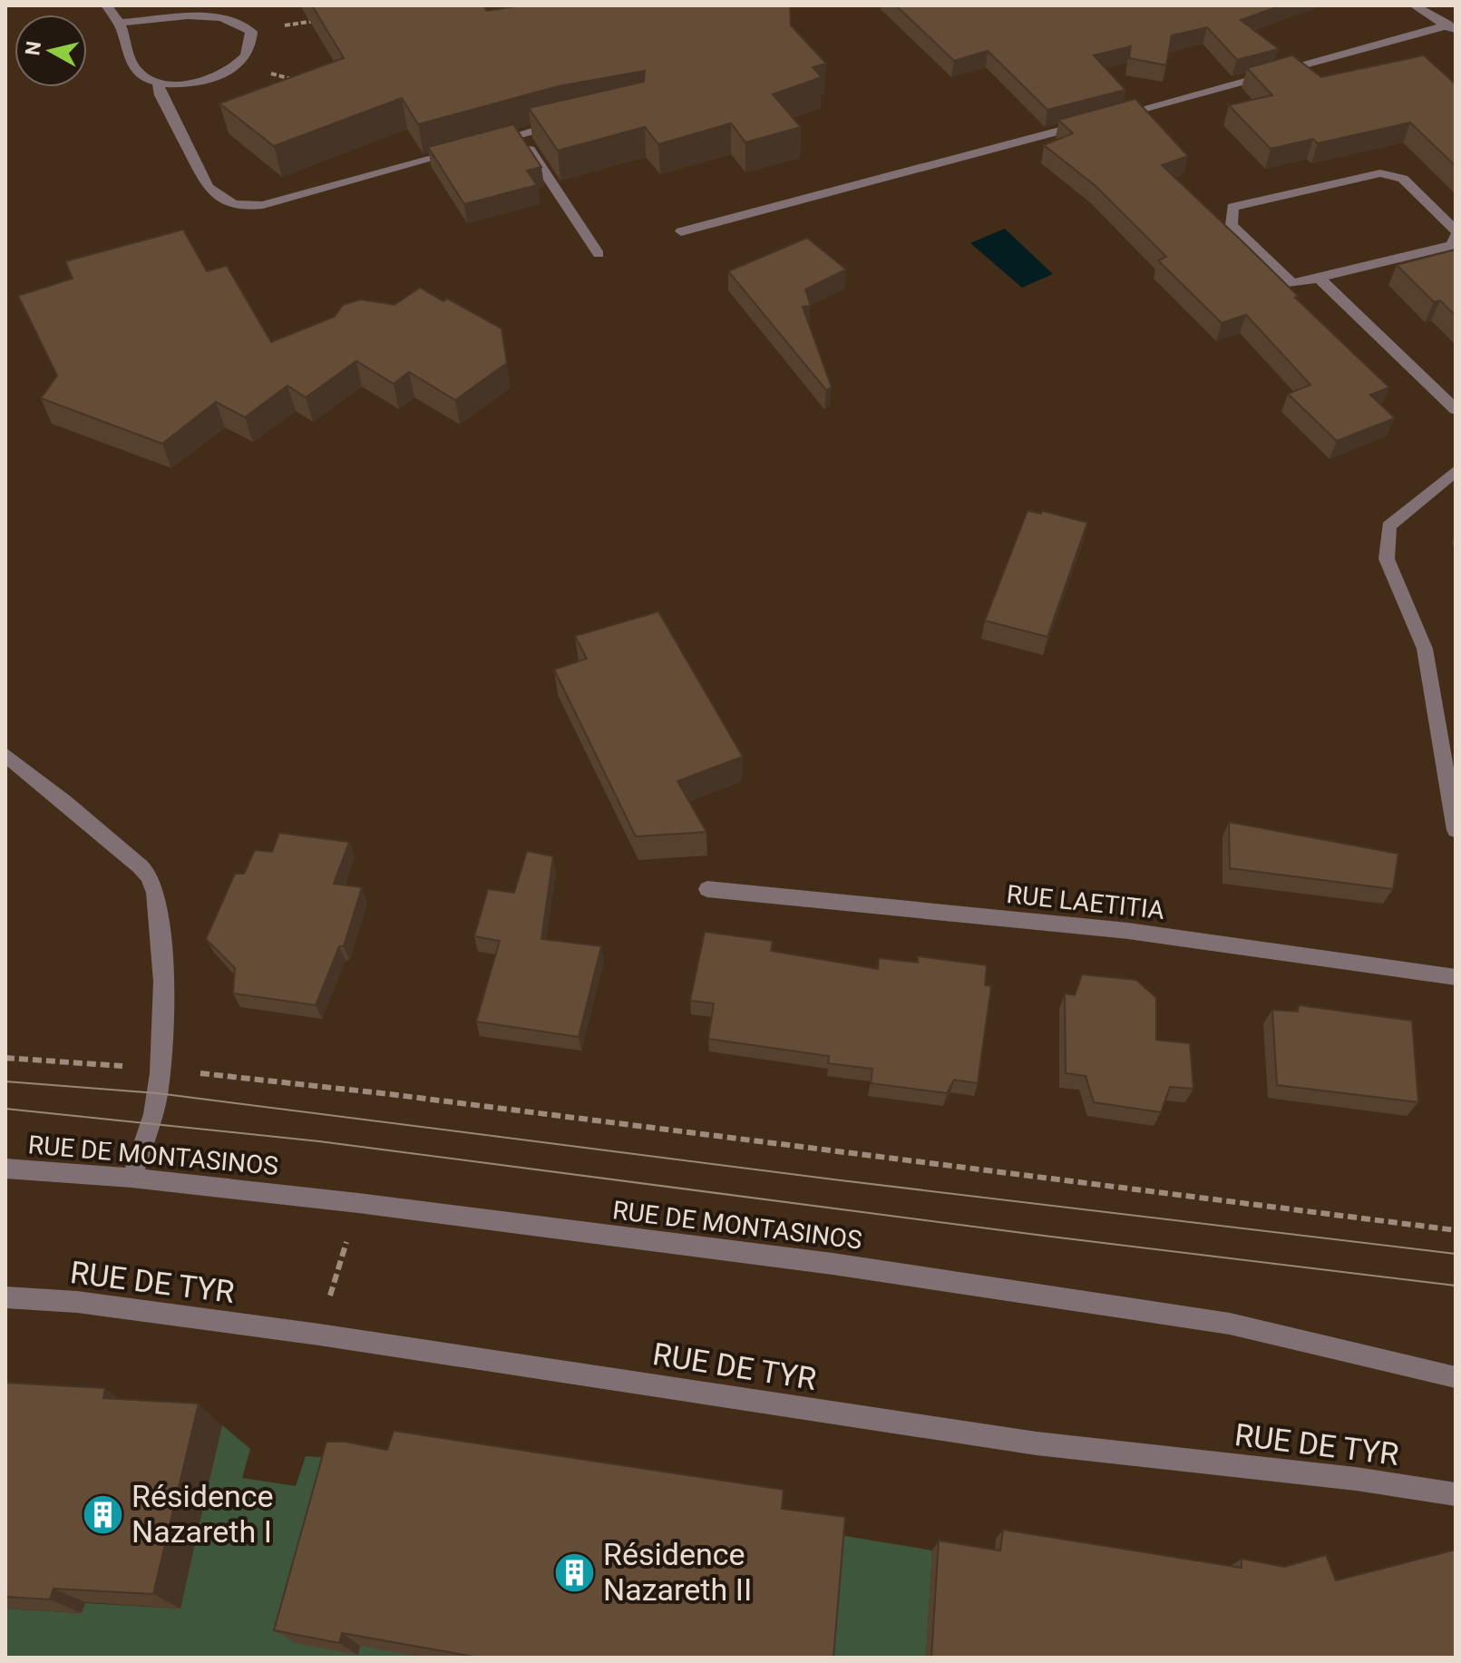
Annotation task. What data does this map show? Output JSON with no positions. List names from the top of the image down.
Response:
{
  "streets": {
    "street": ["RUE LAETITIA", "RUE DE MONTASINOS", "RUE DE TYR"]
  },
  "places": {
    "building": ["Résidence Nazareth I", "Résidence Nazareth II"]
  },
  "north": "left"
}
